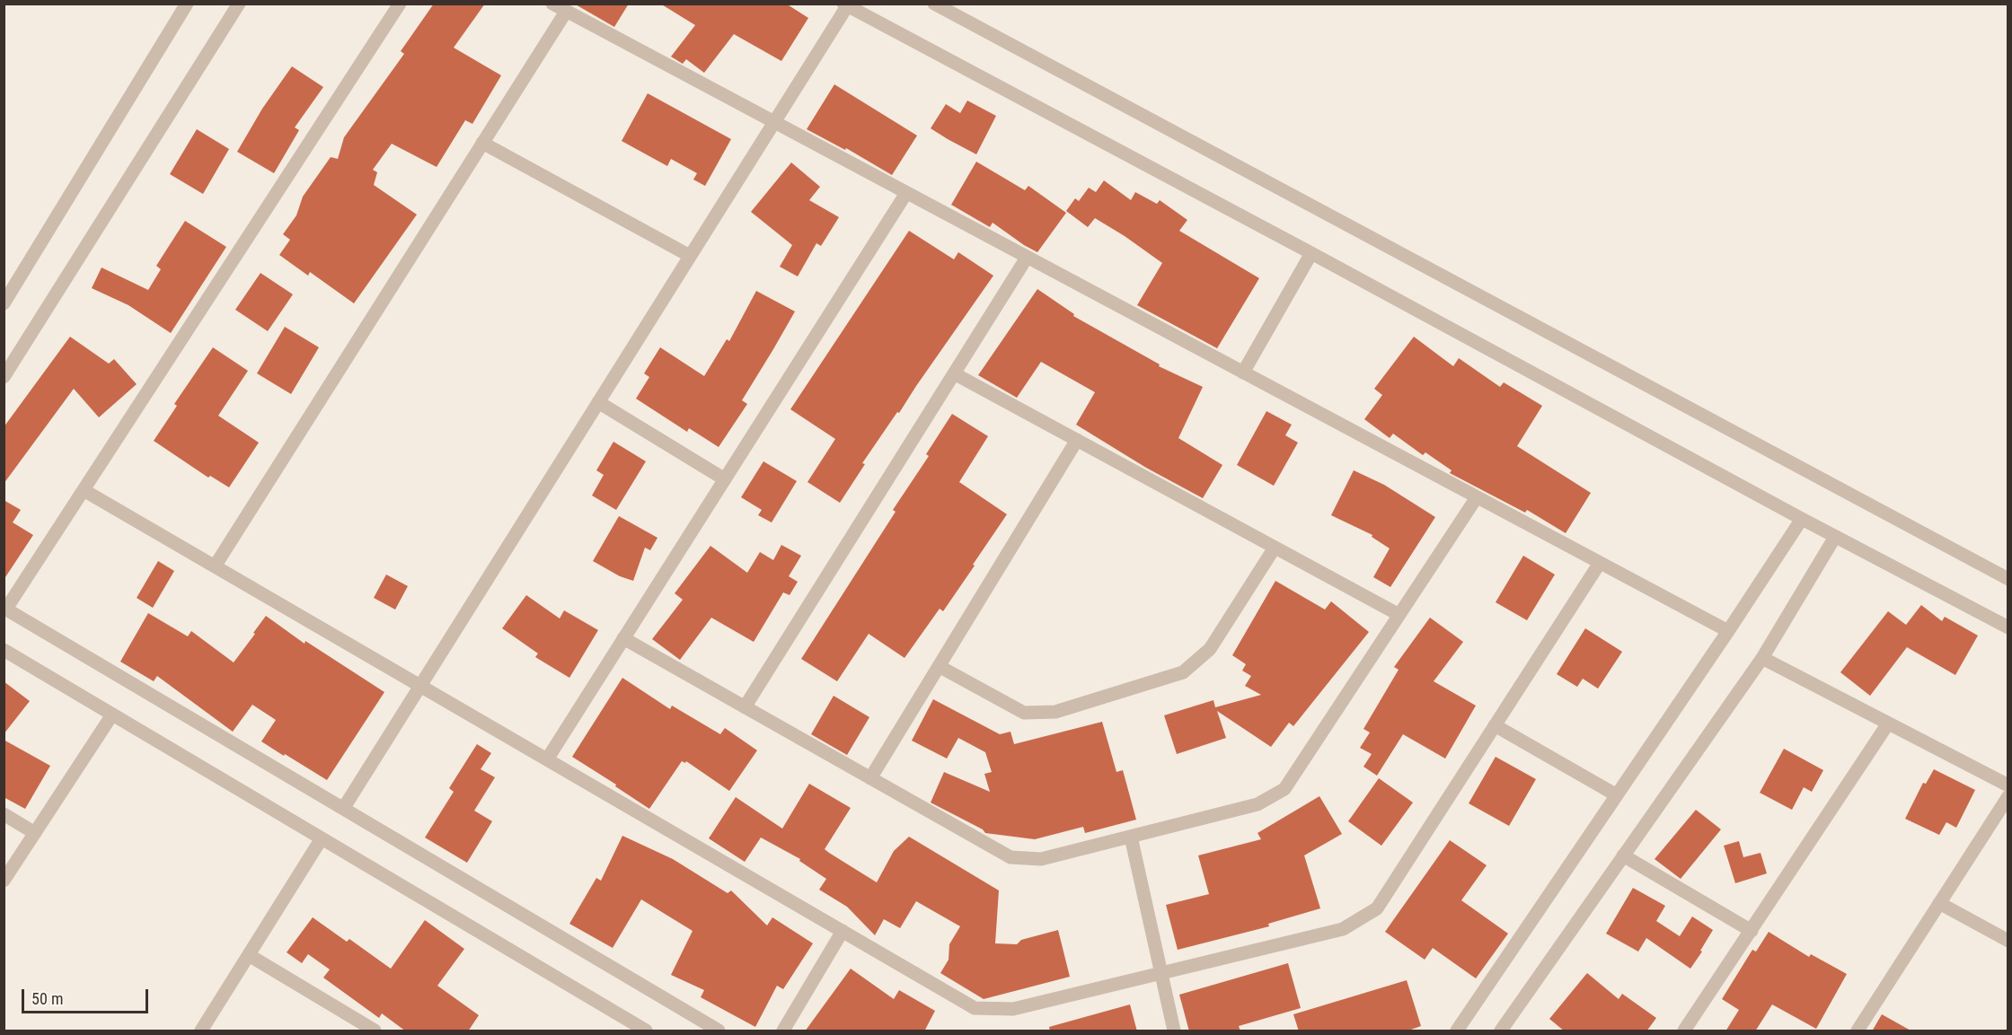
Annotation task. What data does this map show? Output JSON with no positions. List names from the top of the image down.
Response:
{
  "scale_bar": "50 m"
}
